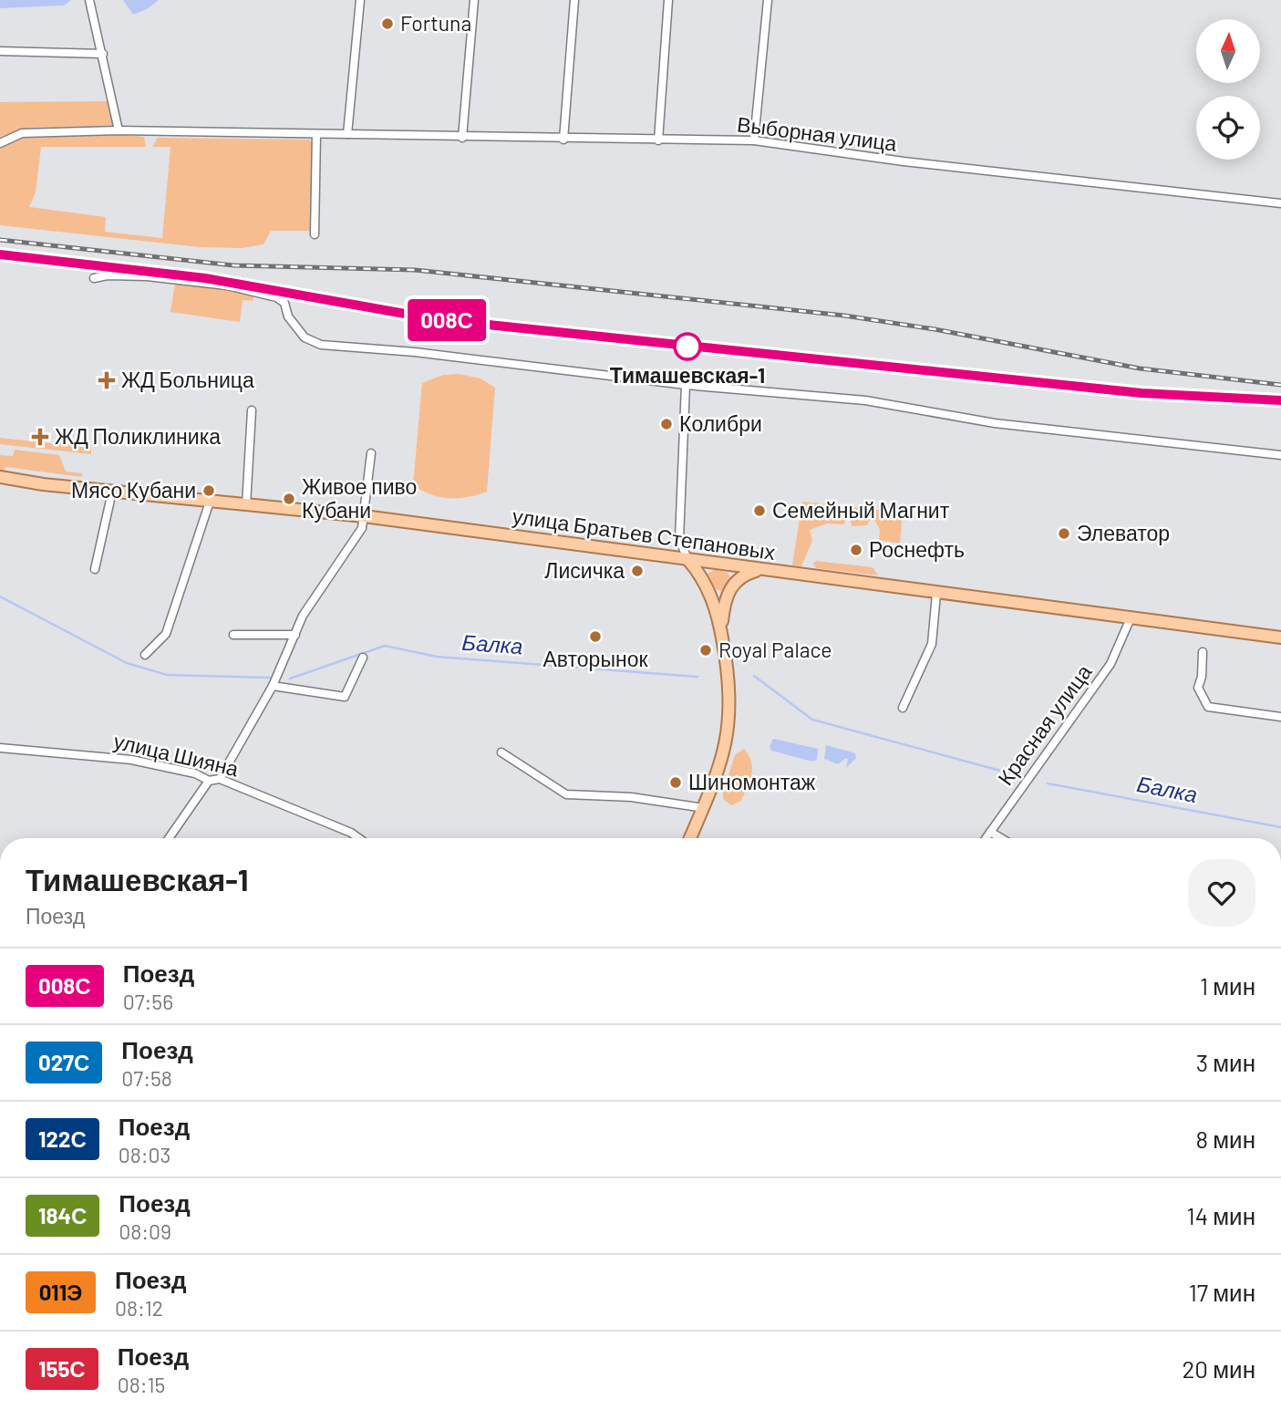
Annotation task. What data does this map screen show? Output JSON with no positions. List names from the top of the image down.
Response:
{
  "streets": {
    "main road": ["улица Братьев Степановых"],
    "street": ["Выборная улица", "Красная улица", "улица Шияна"]
  },
  "crossings": [
    ["улица Братьев Степановых", "Красная улица"]
  ],
  "water": ["Балка"],
  "places": {
    "other": [
      "Fortuna",
      "Тимашевская-1",
      "Колибри",
      "Мясо Кубани",
      "Живое пиво Кубани",
      "Семейный Магнит",
      "Элеватор",
      "Роснефть",
      "Лисичка",
      "Авторынок",
      "Royal Palace",
      "Шиномонтаж"
    ],
    "health": ["ЖД Больница", "ЖД Поликлиника"]
  },
  "north": "top",
  "page": {
    "on_map": "008С",
    "heading": ["Тимашевская-1", "Поезд"],
    "list": [
      {
        "mark": "008С",
        "name": "Поезд",
        "note": "07:56",
        "value": "1 мин"
      },
      {
        "mark": "027С",
        "name": "Поезд",
        "note": "07:58",
        "value": "3 мин"
      },
      {
        "mark": "122С",
        "name": "Поезд",
        "note": "08:03",
        "value": "8 мин"
      },
      {
        "mark": "184С",
        "name": "Поезд",
        "note": "08:09",
        "value": "14 мин"
      },
      {
        "mark": "011Э",
        "name": "Поезд",
        "note": "08:12",
        "value": "17 мин"
      },
      {
        "mark": "155С",
        "name": "Поезд",
        "note": "08:15",
        "value": "20 мин"
      }
    ]
  }
}
